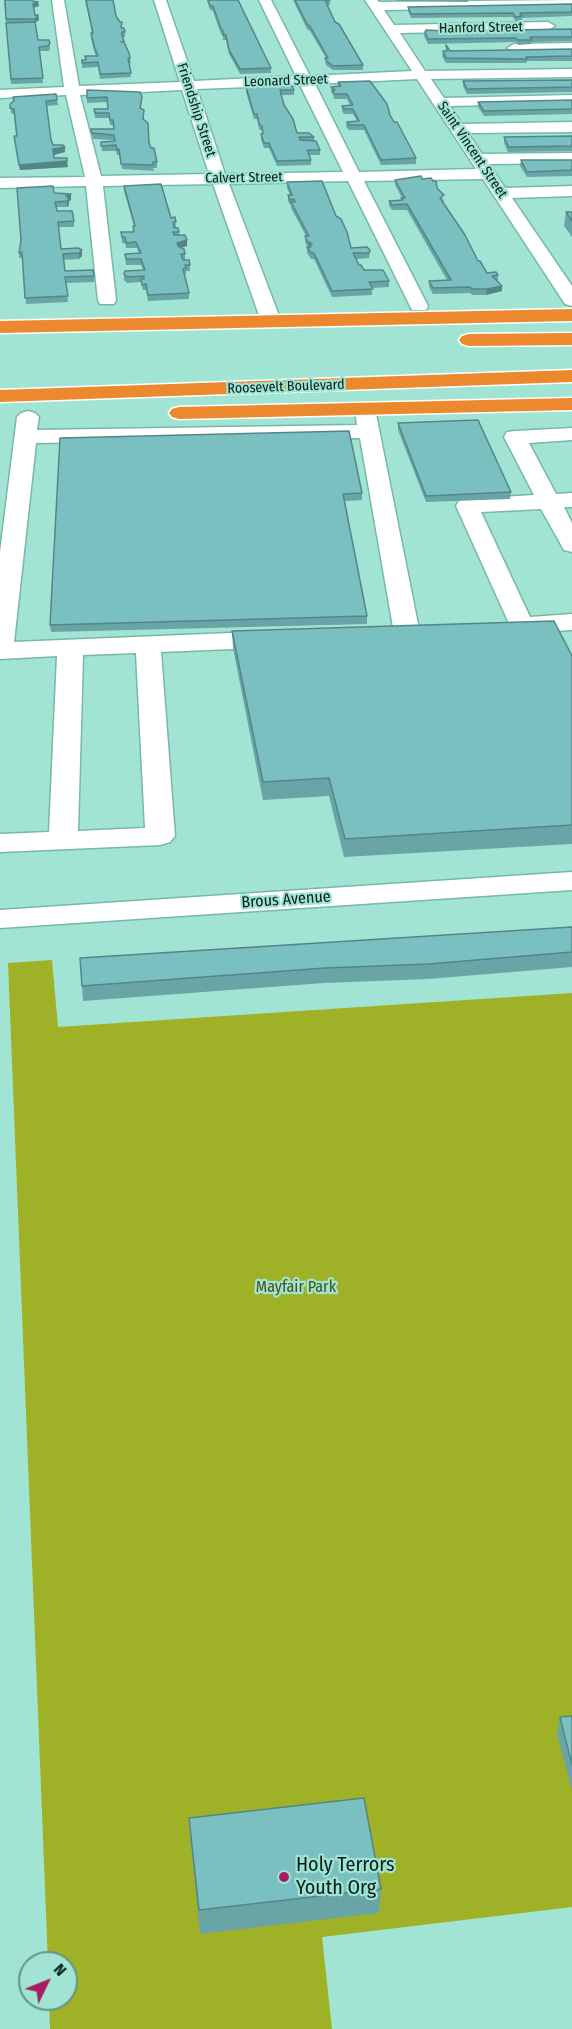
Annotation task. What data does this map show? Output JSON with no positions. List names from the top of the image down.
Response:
{
  "streets": {
    "highway": ["Roosevelt Boulevard"],
    "street": [
      "Hanford Street",
      "Leonard Street",
      "Friendship Street",
      "Saint Vincent Street",
      "Calvert Street",
      "Brous Avenue"
    ]
  },
  "crossings": [
    ["Hanford Street", "Saint Vincent Street"],
    ["Leonard Street", "Friendship Street"],
    ["Leonard Street", "Saint Vincent Street"],
    ["Friendship Street", "Calvert Street"],
    ["Saint Vincent Street", "Calvert Street"]
  ],
  "parks": ["Mayfair Park"],
  "places": ["Holy Terrors Youth Org"],
  "north": "top right"
}
